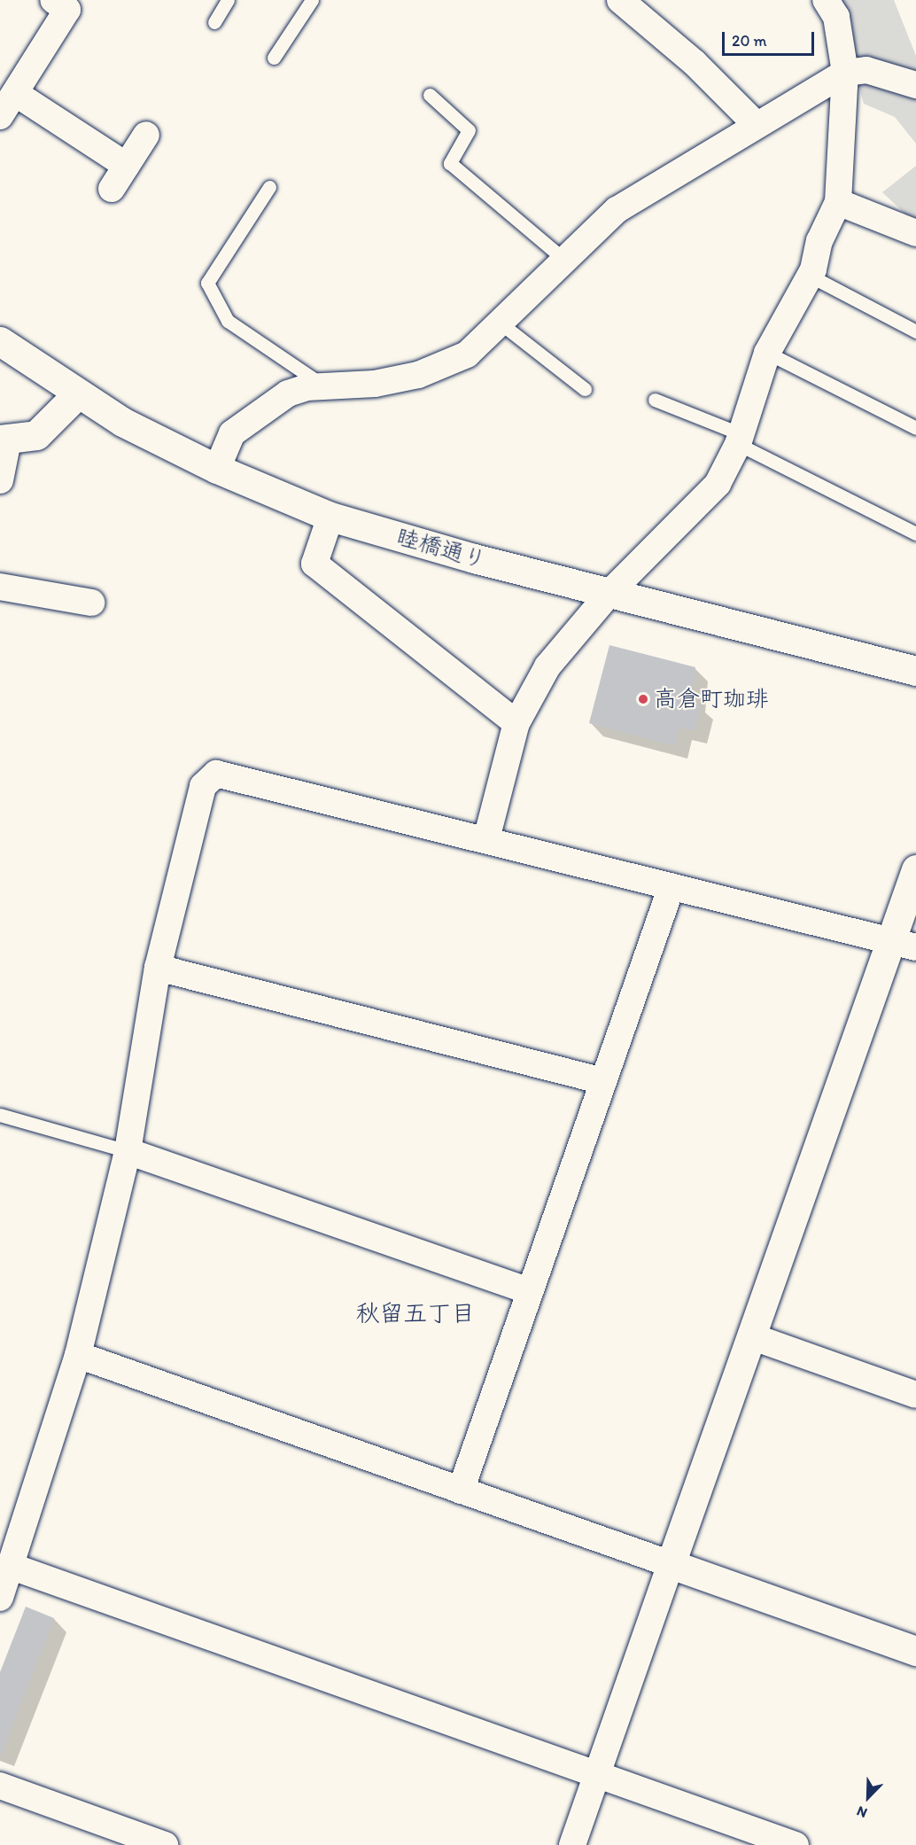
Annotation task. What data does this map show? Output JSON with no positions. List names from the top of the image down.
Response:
{
  "streets": {
    "main road": ["睦橋通り"]
  },
  "districts": ["秋留五丁目"],
  "places": ["高倉町珈琲"],
  "scale_bar": "20 m",
  "north": "bottom left"
}
